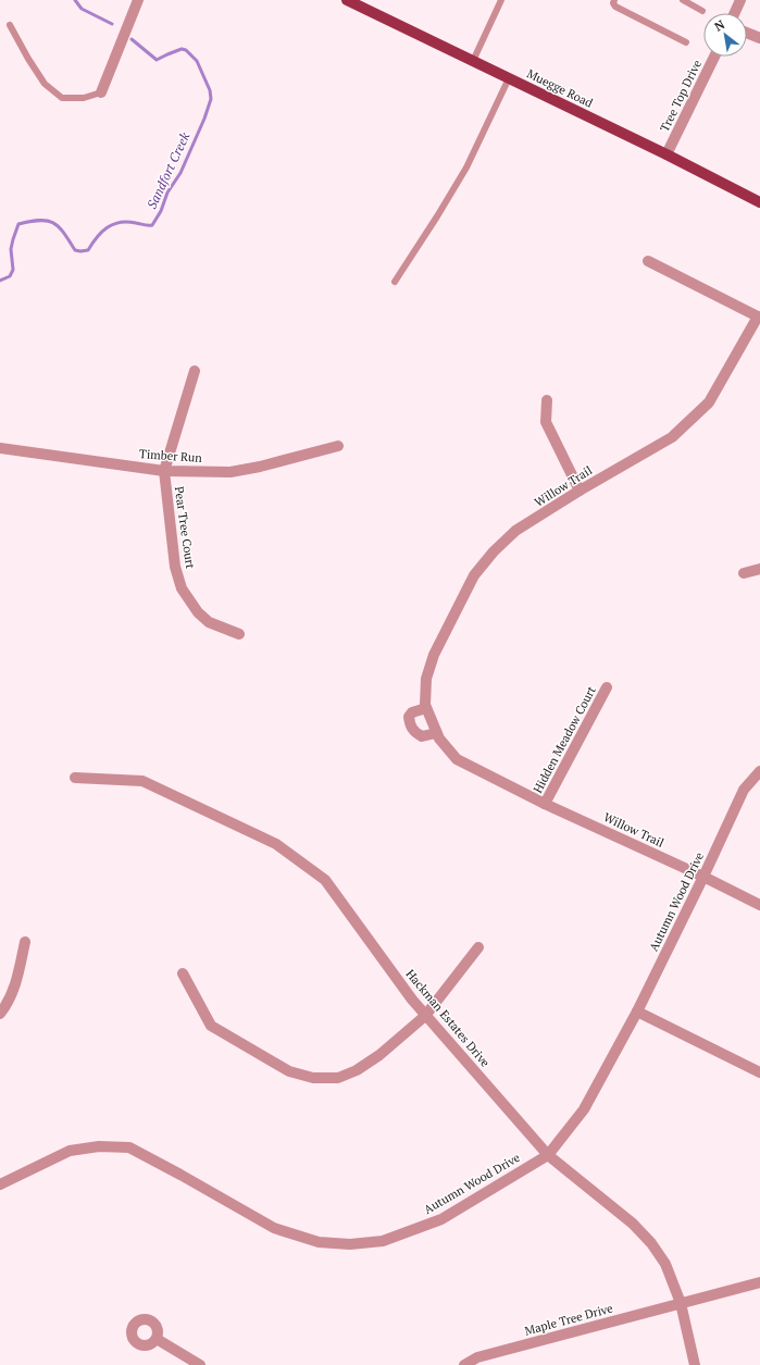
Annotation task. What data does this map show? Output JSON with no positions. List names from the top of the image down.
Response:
{
  "streets": {
    "main road": ["Muegge Road"],
    "street": [
      "Tree Top Drive",
      "Timber Run",
      "Willow Trail",
      "Pear Tree Court",
      "Hidden Meadow Court",
      "Autumn Wood Drive",
      "Hackman Estates Drive",
      "Maple Tree Drive"
    ]
  },
  "crossings": [
    ["Muegge Road", "Tree Top Drive"],
    ["Timber Run", "Pear Tree Court"],
    ["Willow Trail", "Hidden Meadow Court"],
    ["Willow Trail", "Autumn Wood Drive"],
    ["Autumn Wood Drive", "Hackman Estates Drive"],
    ["Hackman Estates Drive", "Maple Tree Drive"]
  ],
  "water": ["Sandfort Creek"],
  "north": "top left"
}
